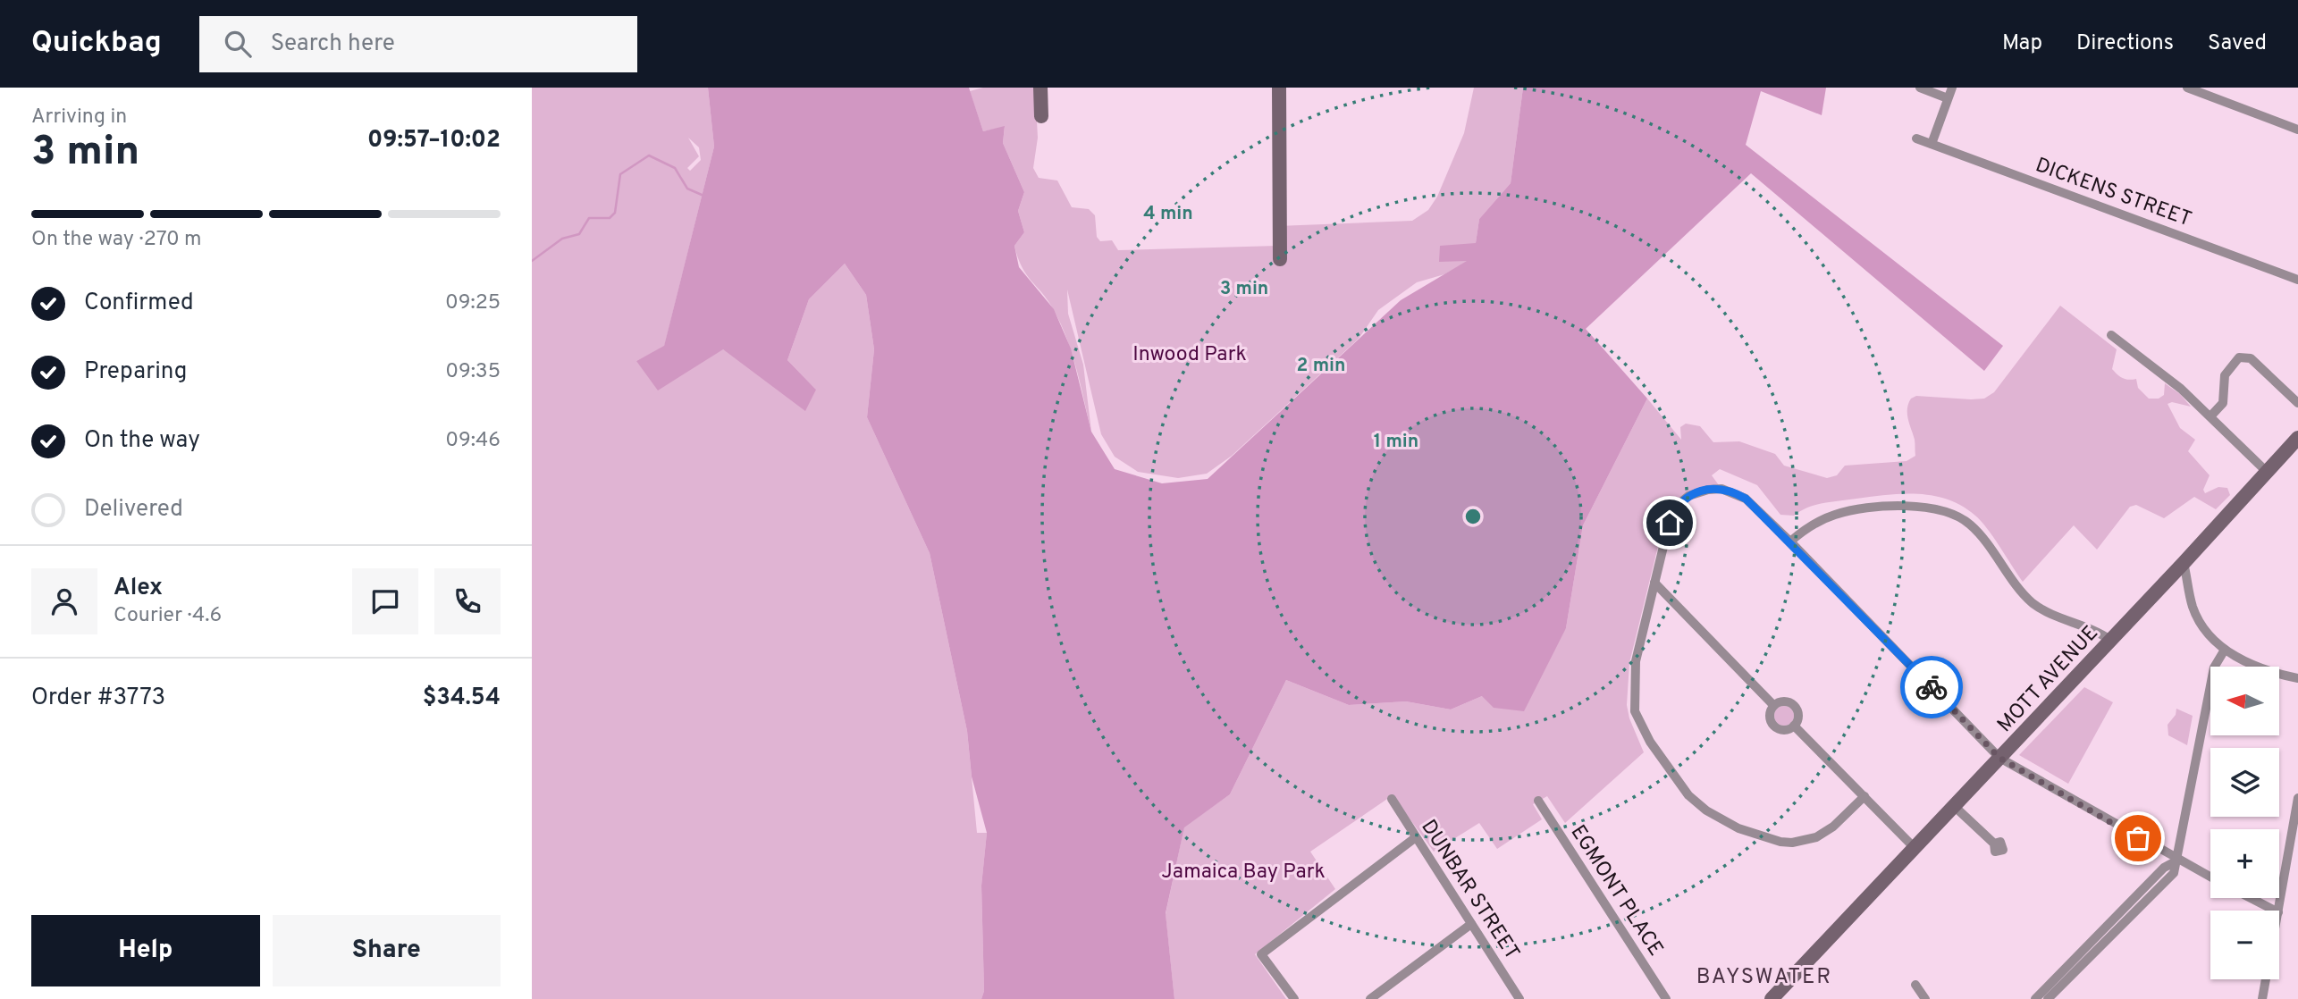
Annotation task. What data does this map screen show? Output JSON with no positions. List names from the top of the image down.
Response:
{
  "streets": {
    "street": [
      "DICKENS STREET",
      "MOTT AVENUE",
      "DUNBAR STREET",
      "EGMONT PLACE"
    ]
  },
  "districts": ["BAYSWATER"],
  "parks": ["Inwood Park", "Jamaica Bay Park"],
  "north": "left",
  "page": {
    "header": "Quickbag",
    "search": "Search here",
    "nav": ["Map", "Directions", "Saved"],
    "heading": ["3 min", "Arriving in", "09:57–10:02"],
    "panel": [
      "Alex",
      "Courier · 4.6",
      "Order #3773",
      "$34.54"
    ],
    "bar": "On the way · 270 m",
    "list": [
      ["Confirmed", "09:25"],
      ["Preparing", "09:35"],
      ["On the way", "09:46"],
      "Delivered"
    ],
    "map_buttons": ["+", "−"],
    "buttons": ["Help", "Share"]
  },
  "rings": [
    "4 min",
    "3 min",
    "2 min",
    "1 min"
  ]
}
